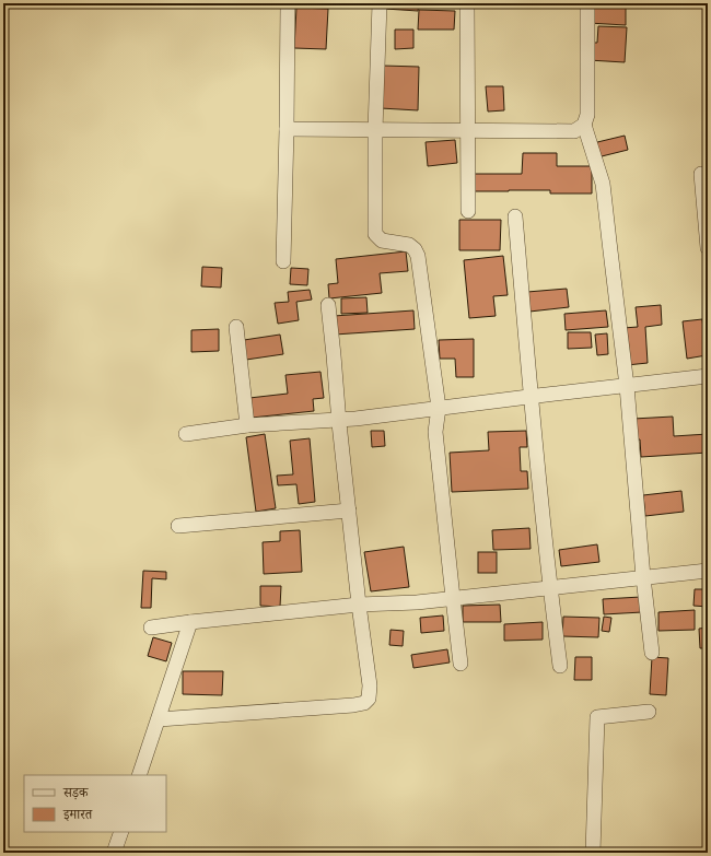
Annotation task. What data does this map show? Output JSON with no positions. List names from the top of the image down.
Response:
{
  "legend": ["सड़क", "इमारत"]
}
